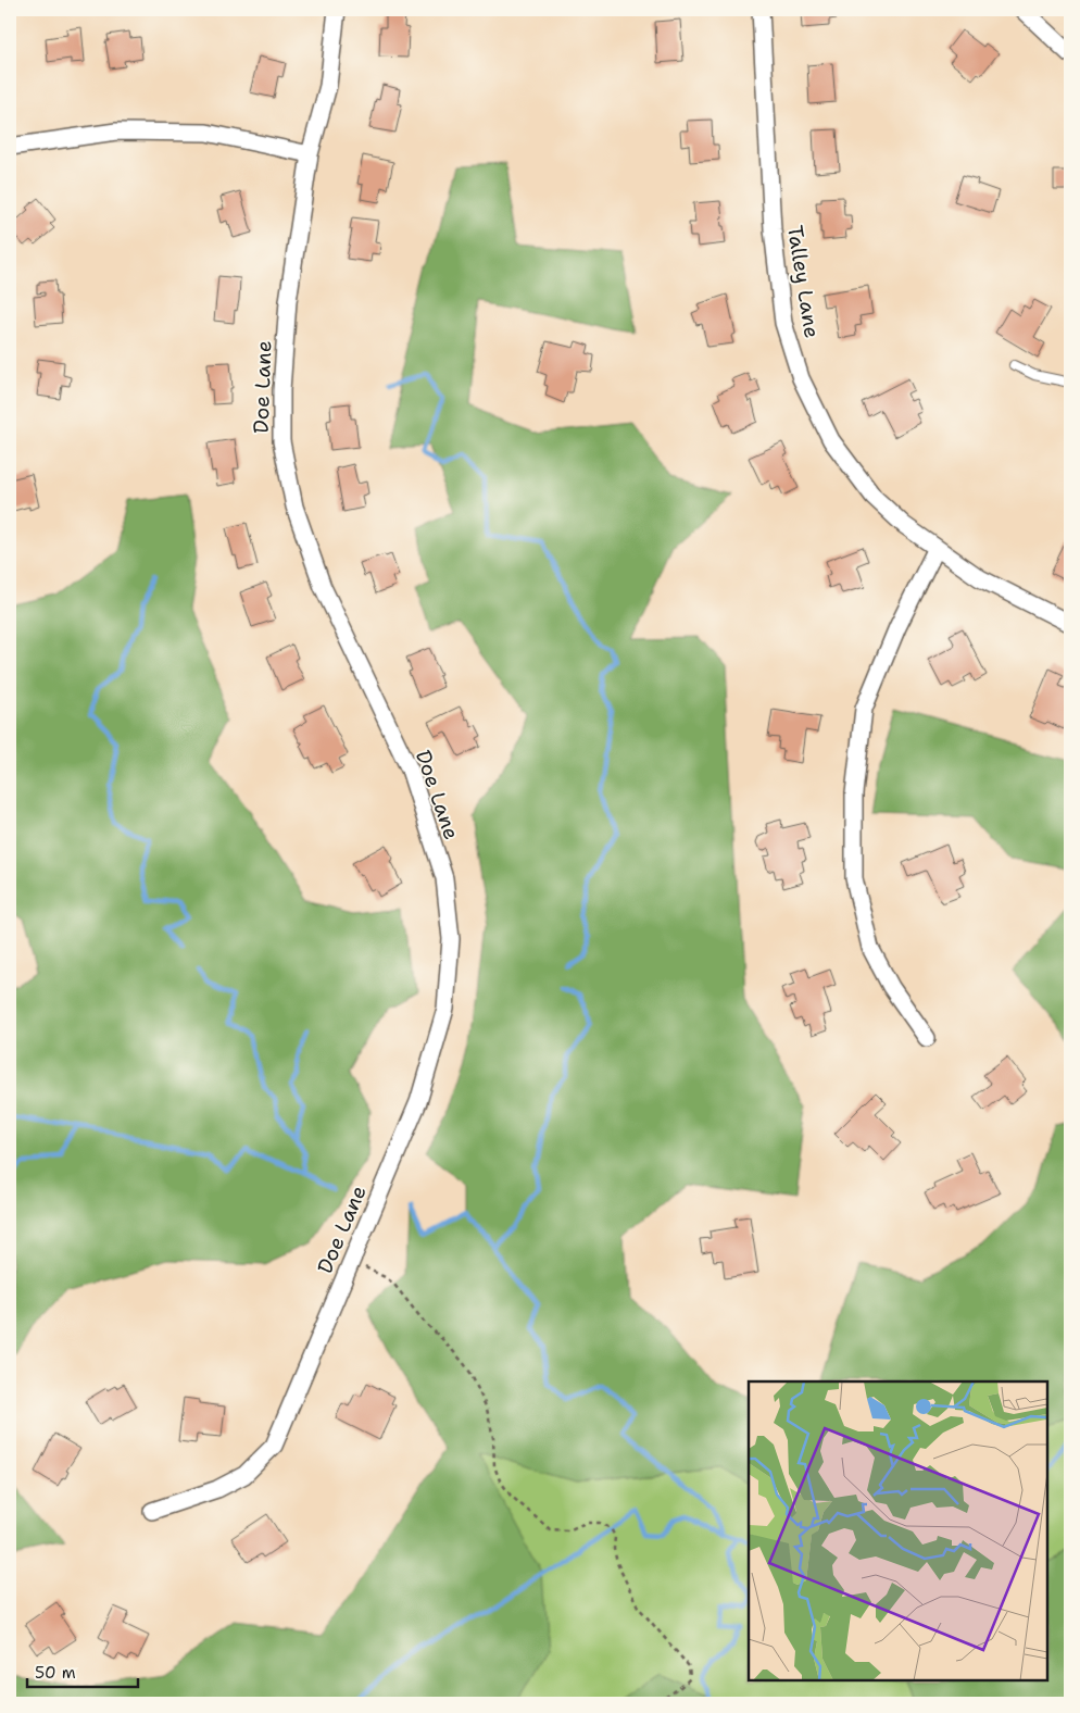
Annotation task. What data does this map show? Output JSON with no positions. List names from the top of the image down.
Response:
{
  "streets": {
    "street": ["Talley Lane", "Doe Lane"]
  },
  "scale_bar": "50 m"
}
